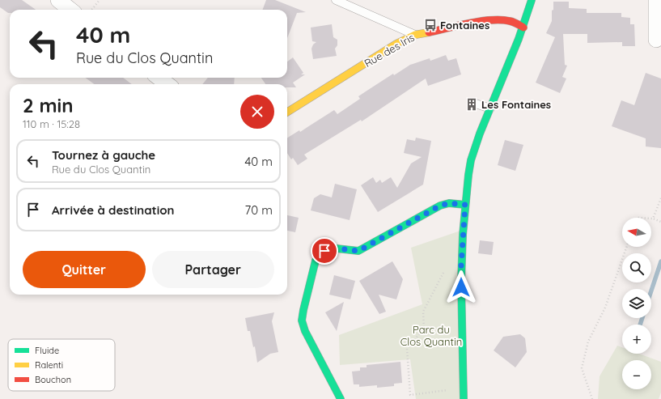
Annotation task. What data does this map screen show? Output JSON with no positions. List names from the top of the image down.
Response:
{
  "streets": {
    "street": ["Rue des Iris"]
  },
  "parks": ["Parc du Clos Quantin"],
  "places": {
    "bus stop": ["Fontaines"],
    "building": ["Les Fontaines"]
  },
  "legend": ["Fluide", "Ralenti", "Bouchon"],
  "north": "left",
  "page": {
    "turn": ["40 m", "Rue du Clos Quantin"],
    "heading": ["2 min", "110 m · 15:28"],
    "list": [
      {
        "name": "Tournez à gauche",
        "note": "Rue du Clos Quantin",
        "value": "40 m"
      },
      {
        "name": "Arrivée à destination",
        "value": "70 m"
      }
    ],
    "map_buttons": ["+", "−"],
    "buttons": ["Quitter", "Partager"]
  }
}
